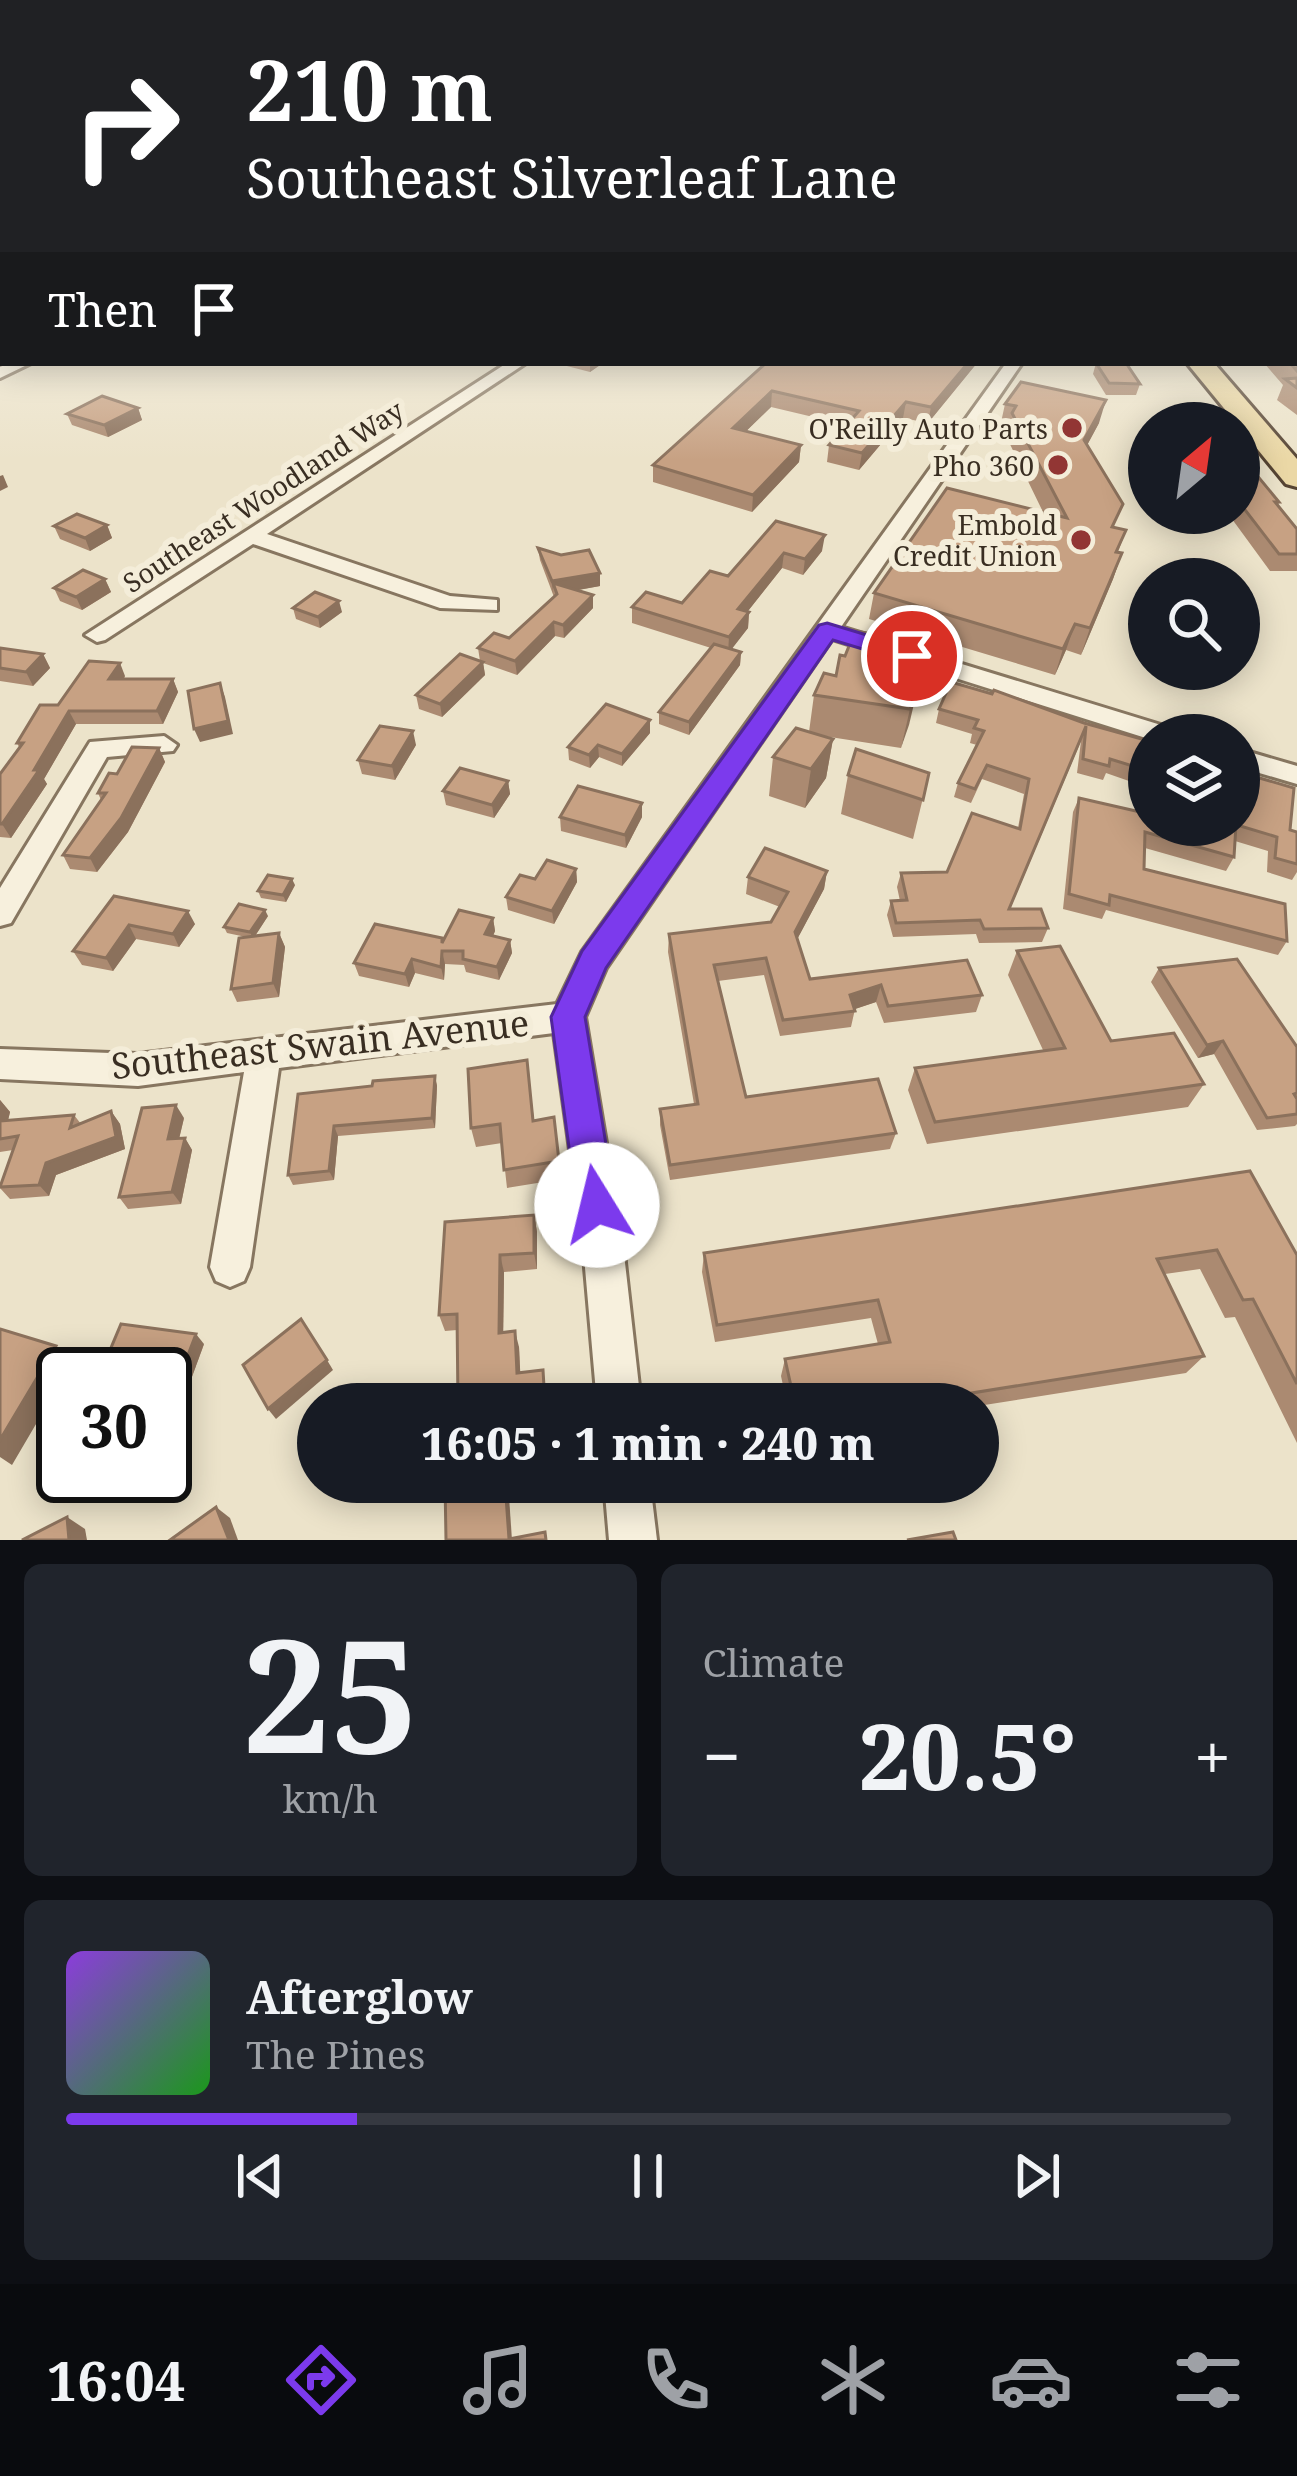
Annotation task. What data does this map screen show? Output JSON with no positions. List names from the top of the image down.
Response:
{
  "streets": {
    "street": ["Southeast Woodland Way", "Southeast Swain Avenue"]
  },
  "places": ["O'Reilly Auto Parts", "Pho 360", "Embold Credit Union"],
  "north": "top right",
  "page": {
    "turn": ["210 m", "Southeast Silverleaf Lane"],
    "then": "Then",
    "limit": "30",
    "trip": "16:05 · 1 min · 240 m",
    "tile": [
      ["25", "km/h"],
      "Climate"
    ],
    "heat": ["−", "20.5°", "+"],
    "song": ["Afterglow", "The Pines"],
    "tabs": "16:04"
  }
}
